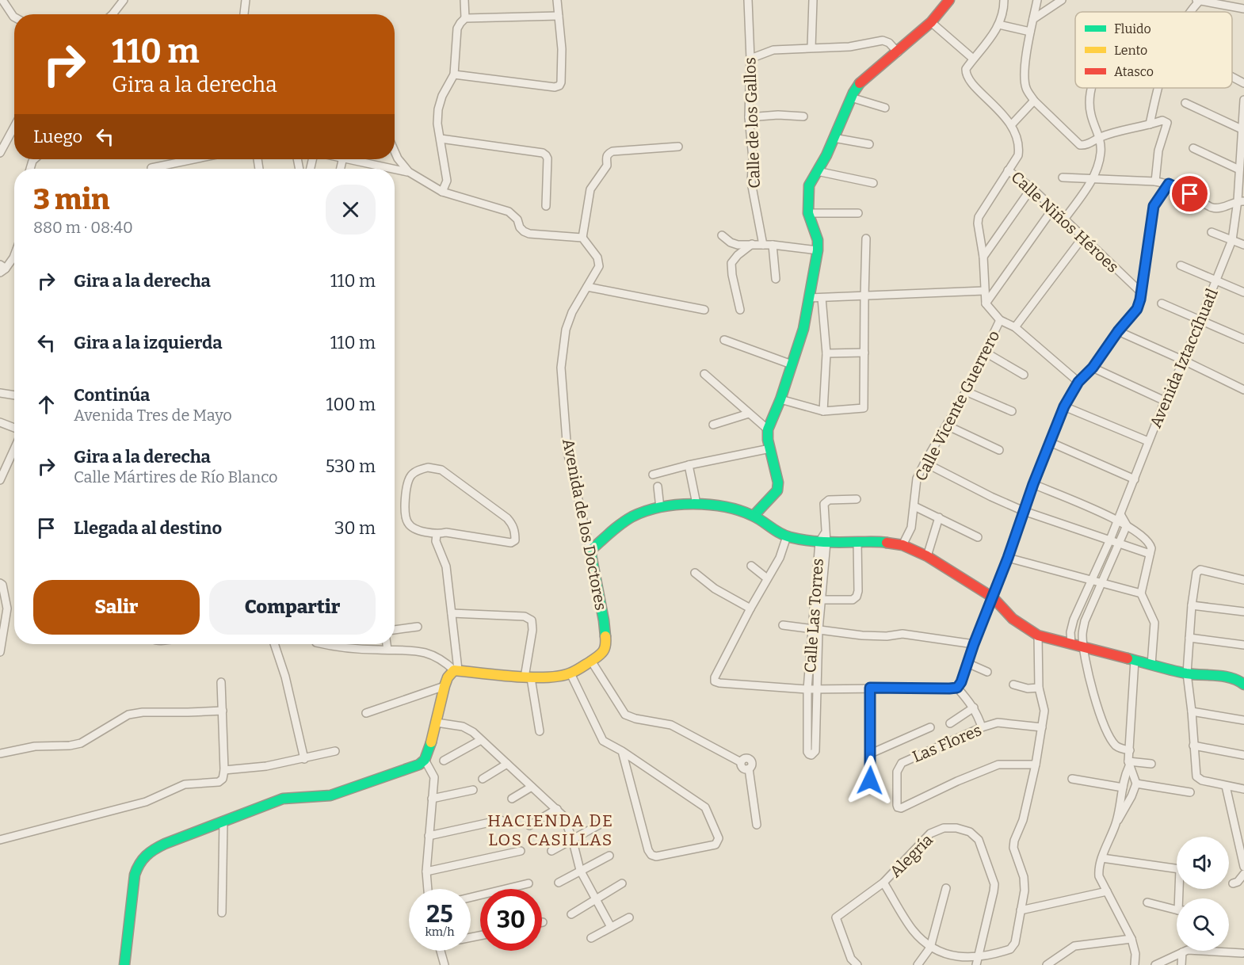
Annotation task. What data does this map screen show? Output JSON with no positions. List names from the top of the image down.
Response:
{
  "streets": {
    "main road": ["Avenida de los Doctores"],
    "street": [
      "Calle de los Gallos",
      "Calle Niños Héroes",
      "Avenida Iztaccíhuatl",
      "Calle Vicente Guerrero",
      "Calle Las Torres",
      "Las Flores",
      "Alegría"
    ]
  },
  "districts": ["HACIENDA DE LOS CASILLAS"],
  "legend": ["Fluido", "Lento", "Atasco"],
  "page": {
    "turn": ["110 m", "Gira a la derecha"],
    "then": "Luego",
    "heading": ["3 min", "880 m · 08:40"],
    "list": [
      {
        "name": "Gira a la derecha",
        "value": "110 m"
      },
      {
        "name": "Gira a la izquierda",
        "value": "110 m"
      },
      {
        "name": "Continúa",
        "note": "Avenida Tres de Mayo",
        "value": "100 m"
      },
      {
        "name": "Gira a la derecha",
        "note": "Calle Mártires de Río Blanco",
        "value": "530 m"
      },
      {
        "name": "Llegada al destino",
        "value": "30 m"
      }
    ],
    "buttons": ["Salir", "Compartir"],
    "speed": "25 km/h",
    "limit": "30"
  }
}
